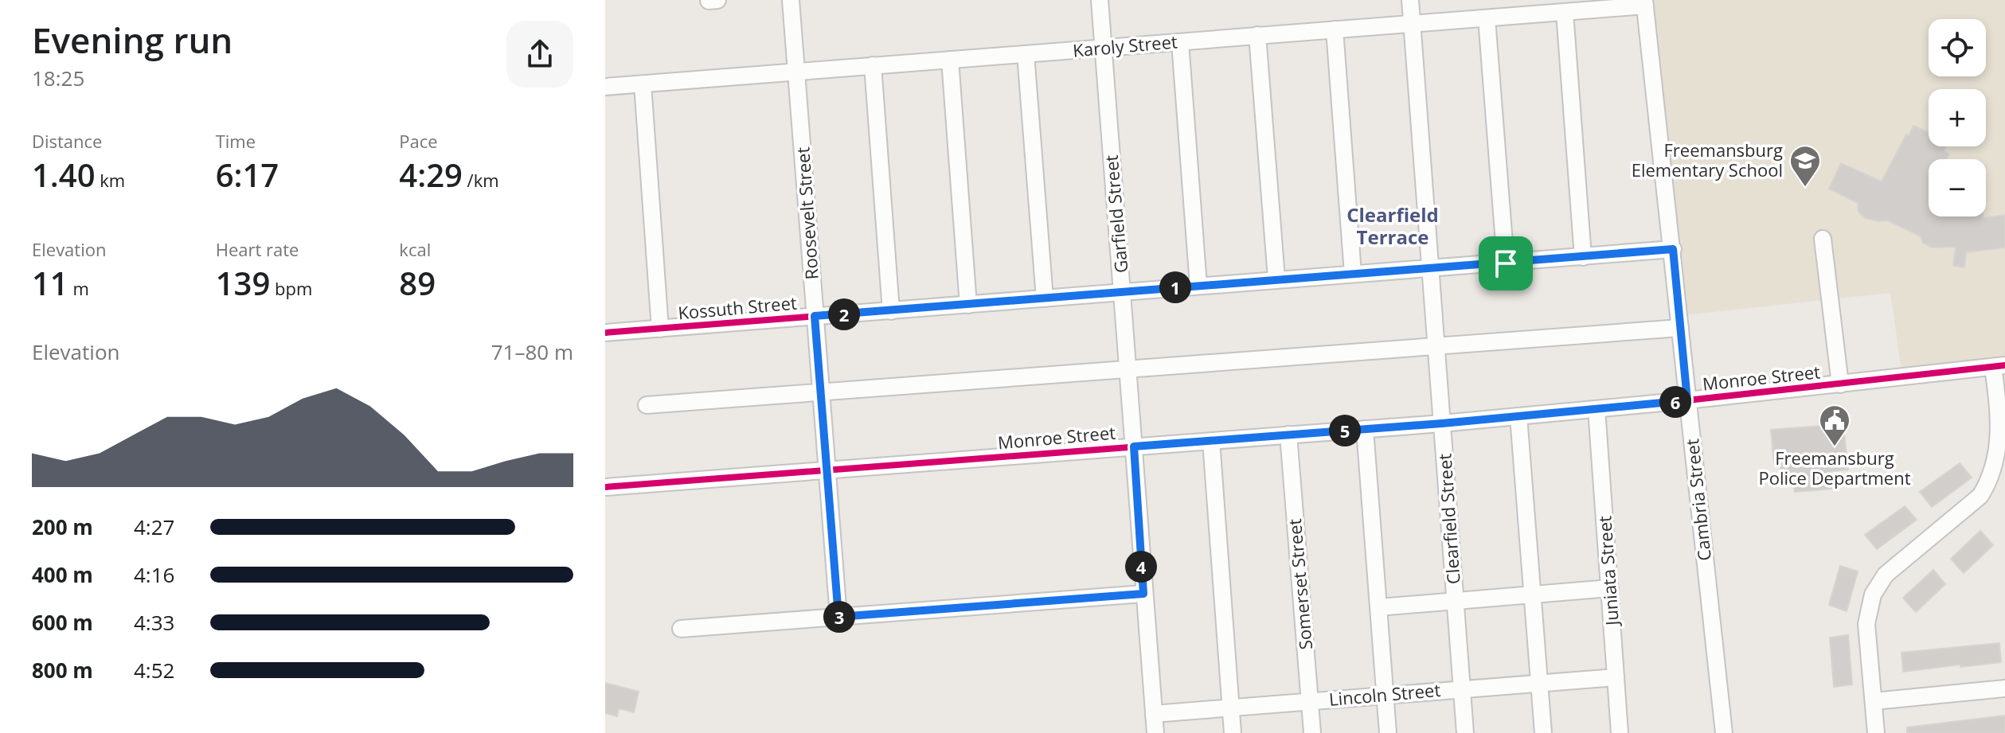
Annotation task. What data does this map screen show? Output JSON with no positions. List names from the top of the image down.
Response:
{
  "streets": {
    "street": [
      "Karoly Street",
      "Roosevelt Street",
      "Garfield Street",
      "Kossuth Street",
      "Monroe Street",
      "Cambria Street",
      "Clearfield Street",
      "Juniata Street",
      "Somerset Street",
      "Lincoln Street"
    ]
  },
  "crossings": [
    ["Karoly Street", "Roosevelt Street"],
    ["Karoly Street", "Garfield Street"],
    ["Karoly Street", "Cambria Street"],
    ["Karoly Street", "Clearfield Street"],
    ["Roosevelt Street", "Kossuth Street"],
    ["Roosevelt Street", "Monroe Street"],
    ["Garfield Street", "Kossuth Street"],
    ["Garfield Street", "Monroe Street"],
    ["Garfield Street", "Lincoln Street"],
    ["Kossuth Street", "Cambria Street"],
    ["Kossuth Street", "Clearfield Street"],
    ["Monroe Street", "Cambria Street"],
    ["Monroe Street", "Clearfield Street"],
    ["Monroe Street", "Juniata Street"],
    ["Monroe Street", "Somerset Street"],
    ["Clearfield Street", "Lincoln Street"],
    ["Juniata Street", "Lincoln Street"],
    ["Somerset Street", "Lincoln Street"]
  ],
  "districts": ["Clearfield Terrace"],
  "places": {
    "school or university": ["Freemansburg Elementary School"],
    "public building": ["Freemansburg Police Department"]
  },
  "page": {
    "heading": ["Evening run", "18:25"],
    "map_buttons": ["+", "−"],
    "stats": [
      ["Distance", "1.40 km"],
      ["Time", "6:17"],
      ["Pace", "4:29 /km"],
      ["Elevation", "11 m"],
      ["Heart rate", "139 bpm"],
      ["kcal", "89"]
    ],
    "pins": [
      "1",
      "2",
      "6",
      "5",
      "4",
      "3"
    ],
    "chart": ["Elevation", "71–80 m"],
    "list": [
      {
        "name": "200 m",
        "note": "4:27"
      },
      {
        "name": "400 m",
        "note": "4:16"
      },
      {
        "name": "600 m",
        "note": "4:33"
      },
      {
        "name": "800 m",
        "note": "4:52"
      }
    ]
  }
}
